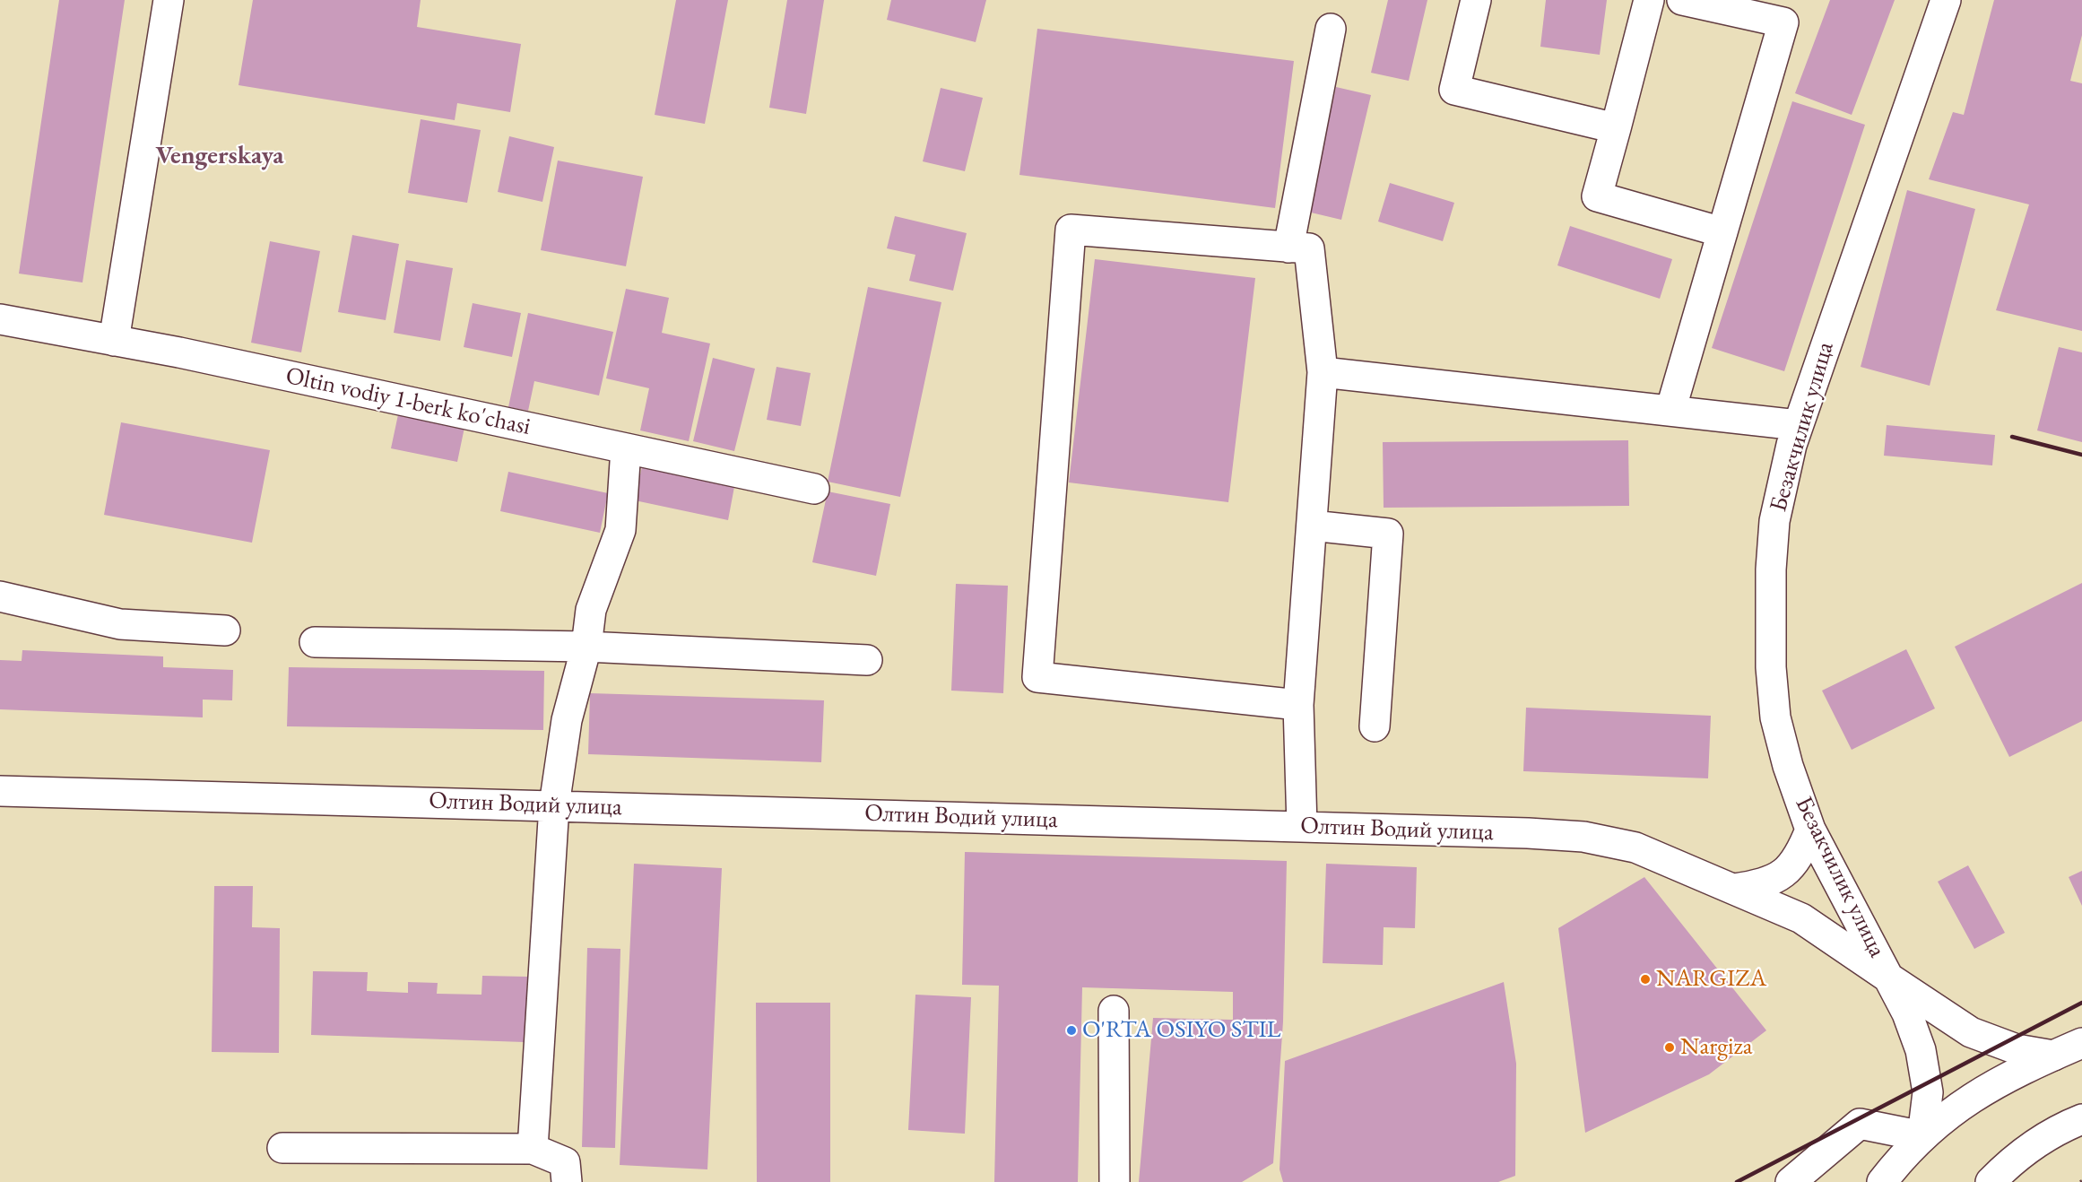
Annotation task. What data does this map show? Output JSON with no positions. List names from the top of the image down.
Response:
{
  "streets": {
    "street": ["Oltin vodiy 1-berk ko'chasi", "Безакчилик улица", "Олтин Водий улица"]
  },
  "crossings": [
    ["Безакчилик улица", "Олтин Водий улица"]
  ],
  "districts": ["Vengerskaya"],
  "places": ["NARGIZA", "O'RTA OSIYO STIL", "Nargiza"]
}
